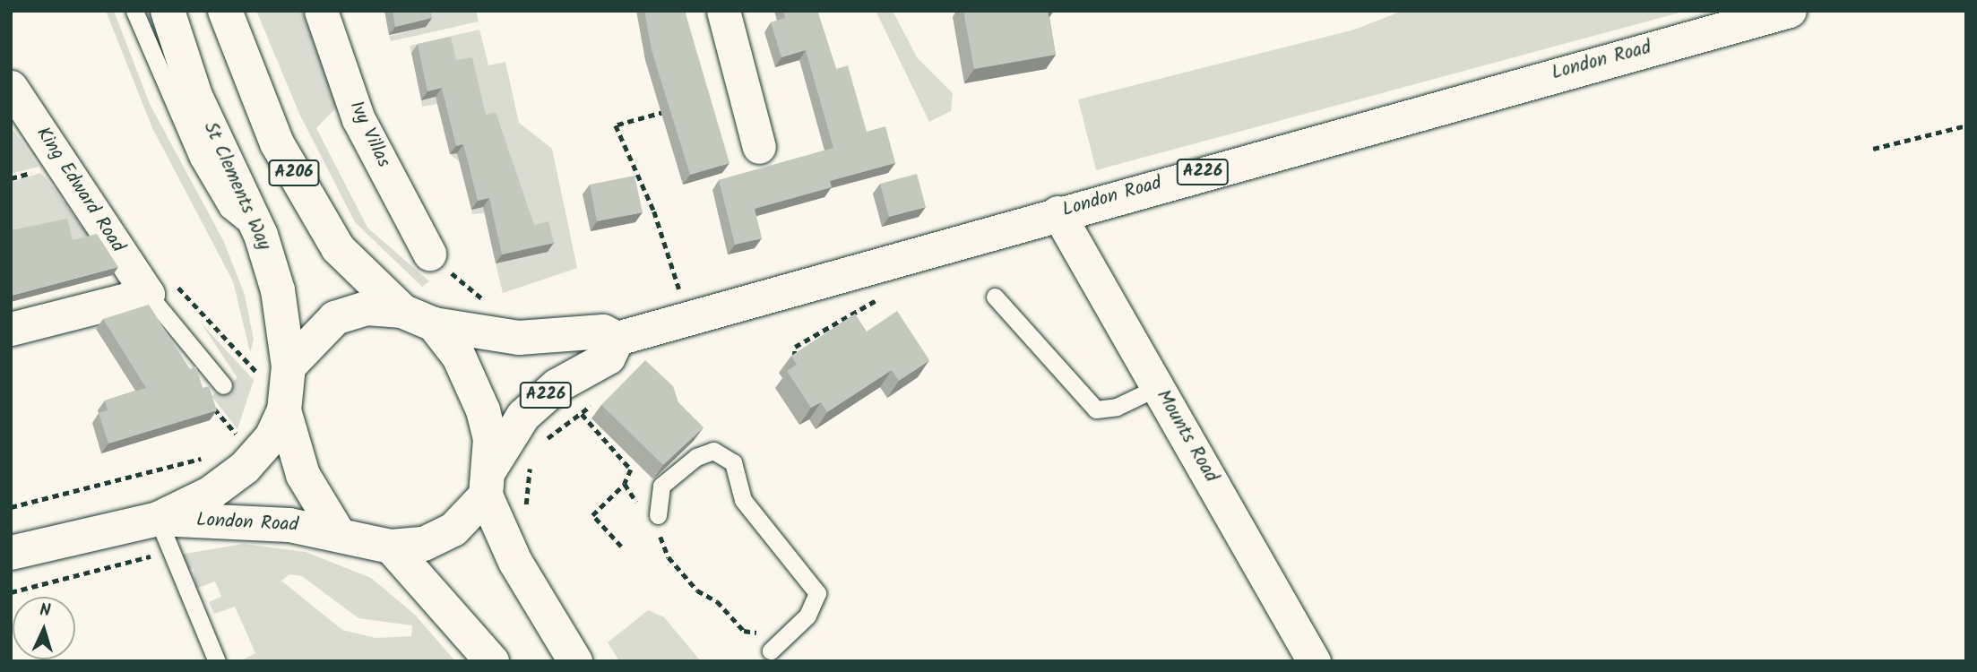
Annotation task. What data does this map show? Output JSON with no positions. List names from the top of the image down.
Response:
{
  "streets": {
    "main road": [
      "London Road",
      "A226",
      "A206",
      "St Clements Way"
    ],
    "street": ["Ivy Villas", "King Edward Road", "Mounts Road"]
  },
  "crossings": [
    ["London Road", "A226"],
    ["London Road", "A206"],
    ["London Road", "St Clements Way"],
    ["London Road", "Mounts Road"],
    ["A226", "A206"],
    ["A226", "St Clements Way"],
    ["A206", "St Clements Way"]
  ],
  "north": "top"
}
